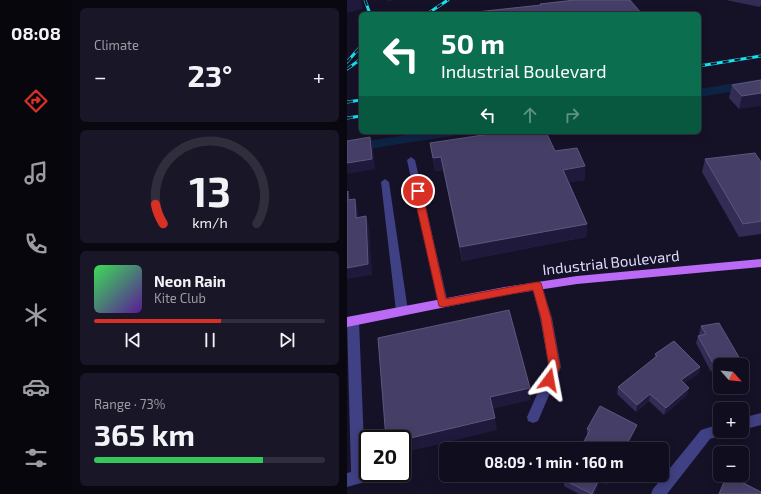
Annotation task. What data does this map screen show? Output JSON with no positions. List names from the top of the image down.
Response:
{
  "streets": {
    "main road": ["Industrial Boulevard"]
  },
  "north": "bottom right",
  "page": {
    "tabs": "08:08",
    "tile": [
      "Climate",
      ["Range · 73%", "365 km"]
    ],
    "turn": ["50 m", "Industrial Boulevard"],
    "heat": ["−", "23°", "+"],
    "song": ["Neon Rain", "Kite Club"],
    "map_buttons": ["+", "−"],
    "limit": "20",
    "trip": "08:09 · 1 min · 160 m",
    "gauge": ["13", "km/h"]
  }
}
